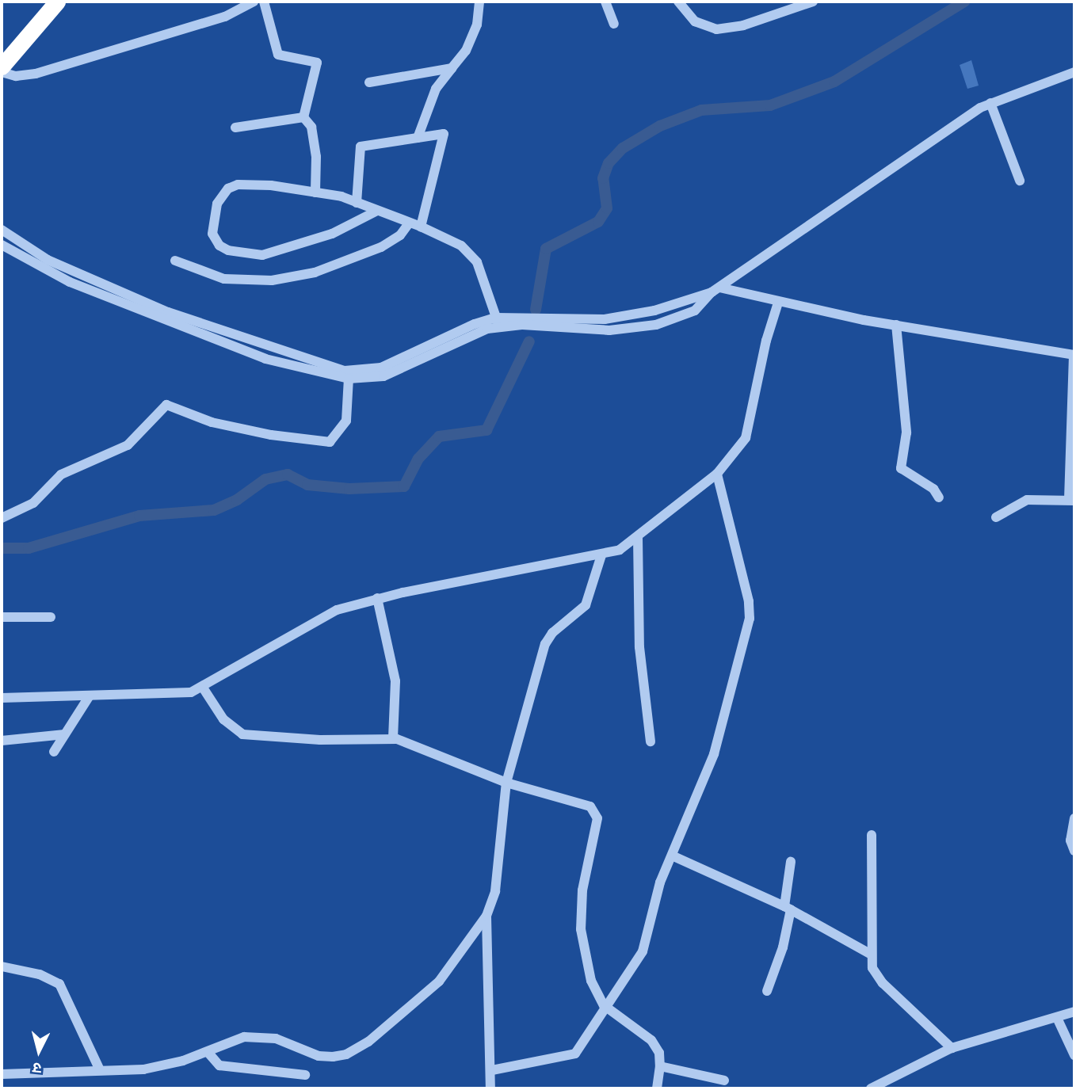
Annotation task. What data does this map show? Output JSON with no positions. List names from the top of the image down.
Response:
{
  "north": "bottom"
}
